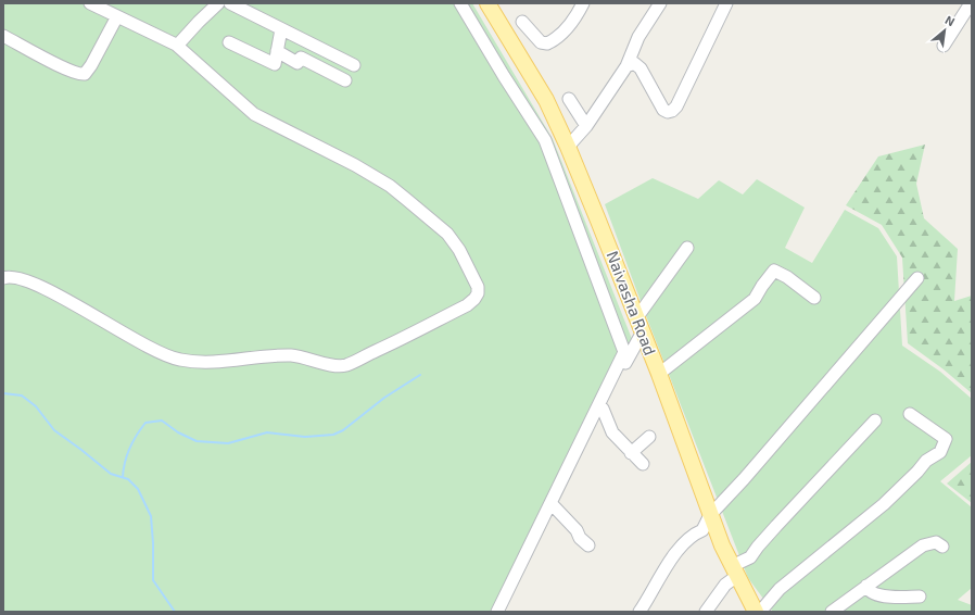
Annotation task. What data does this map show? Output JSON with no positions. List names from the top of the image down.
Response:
{
  "streets": {
    "main road": ["Naivasha Road"]
  },
  "north": "top right"
}
